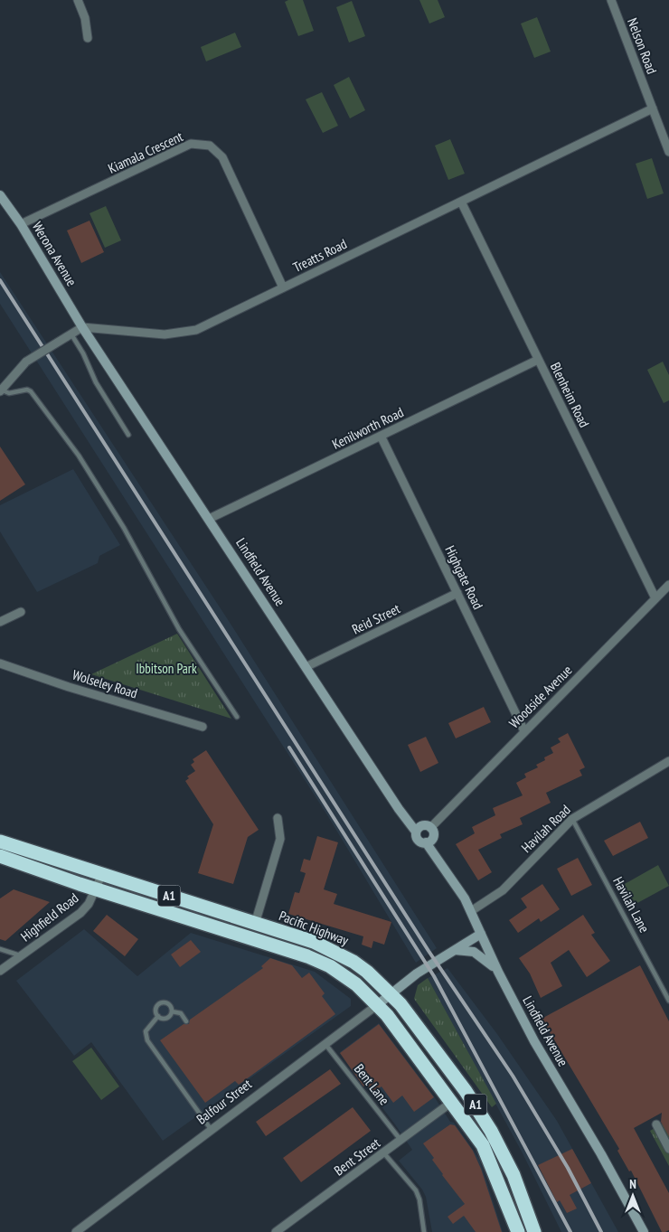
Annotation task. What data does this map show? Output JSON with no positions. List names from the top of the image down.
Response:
{
  "streets": {
    "highway": ["A1", "Pacific Highway"],
    "street": [
      "Nelson Road",
      "Kiamala Crescent",
      "Werona Avenue",
      "Treatts Road",
      "Blenheim Road",
      "Kenilworth Road",
      "Lindfield Avenue",
      "Highgate Road",
      "Reid Street",
      "Wolseley Road",
      "Woodside Avenue",
      "Havilah Road",
      "Highfield Road",
      "Balfour Street",
      "Bent Street"
    ],
    "lane": ["Havilah Lane", "Bent Lane"]
  },
  "crossings": [
    ["Nelson Road", "Treatts Road"],
    ["Kiamala Crescent", "Werona Avenue"],
    ["Kiamala Crescent", "Treatts Road"],
    ["Werona Avenue", "Treatts Road"],
    ["Werona Avenue", "Lindfield Avenue"],
    ["Treatts Road", "Blenheim Road"],
    ["Treatts Road", "Lindfield Avenue"],
    ["Blenheim Road", "Kenilworth Road"],
    ["Blenheim Road", "Woodside Avenue"],
    ["Kenilworth Road", "Lindfield Avenue"],
    ["Kenilworth Road", "Highgate Road"],
    ["Lindfield Avenue", "Reid Street"],
    ["Lindfield Avenue", "Woodside Avenue"],
    ["Lindfield Avenue", "Havilah Road"],
    ["Highgate Road", "Reid Street"],
    ["Highgate Road", "Woodside Avenue"],
    ["Havilah Road", "Havilah Lane"],
    ["Highfield Road", "Pacific Highway"],
    ["Pacific Highway", "Balfour Street"],
    ["Pacific Highway", "Bent Street"],
    ["Bent Lane", "Balfour Street"],
    ["Bent Lane", "Bent Street"]
  ],
  "parks": ["Ibbitson Park"],
  "north": "top"
}
